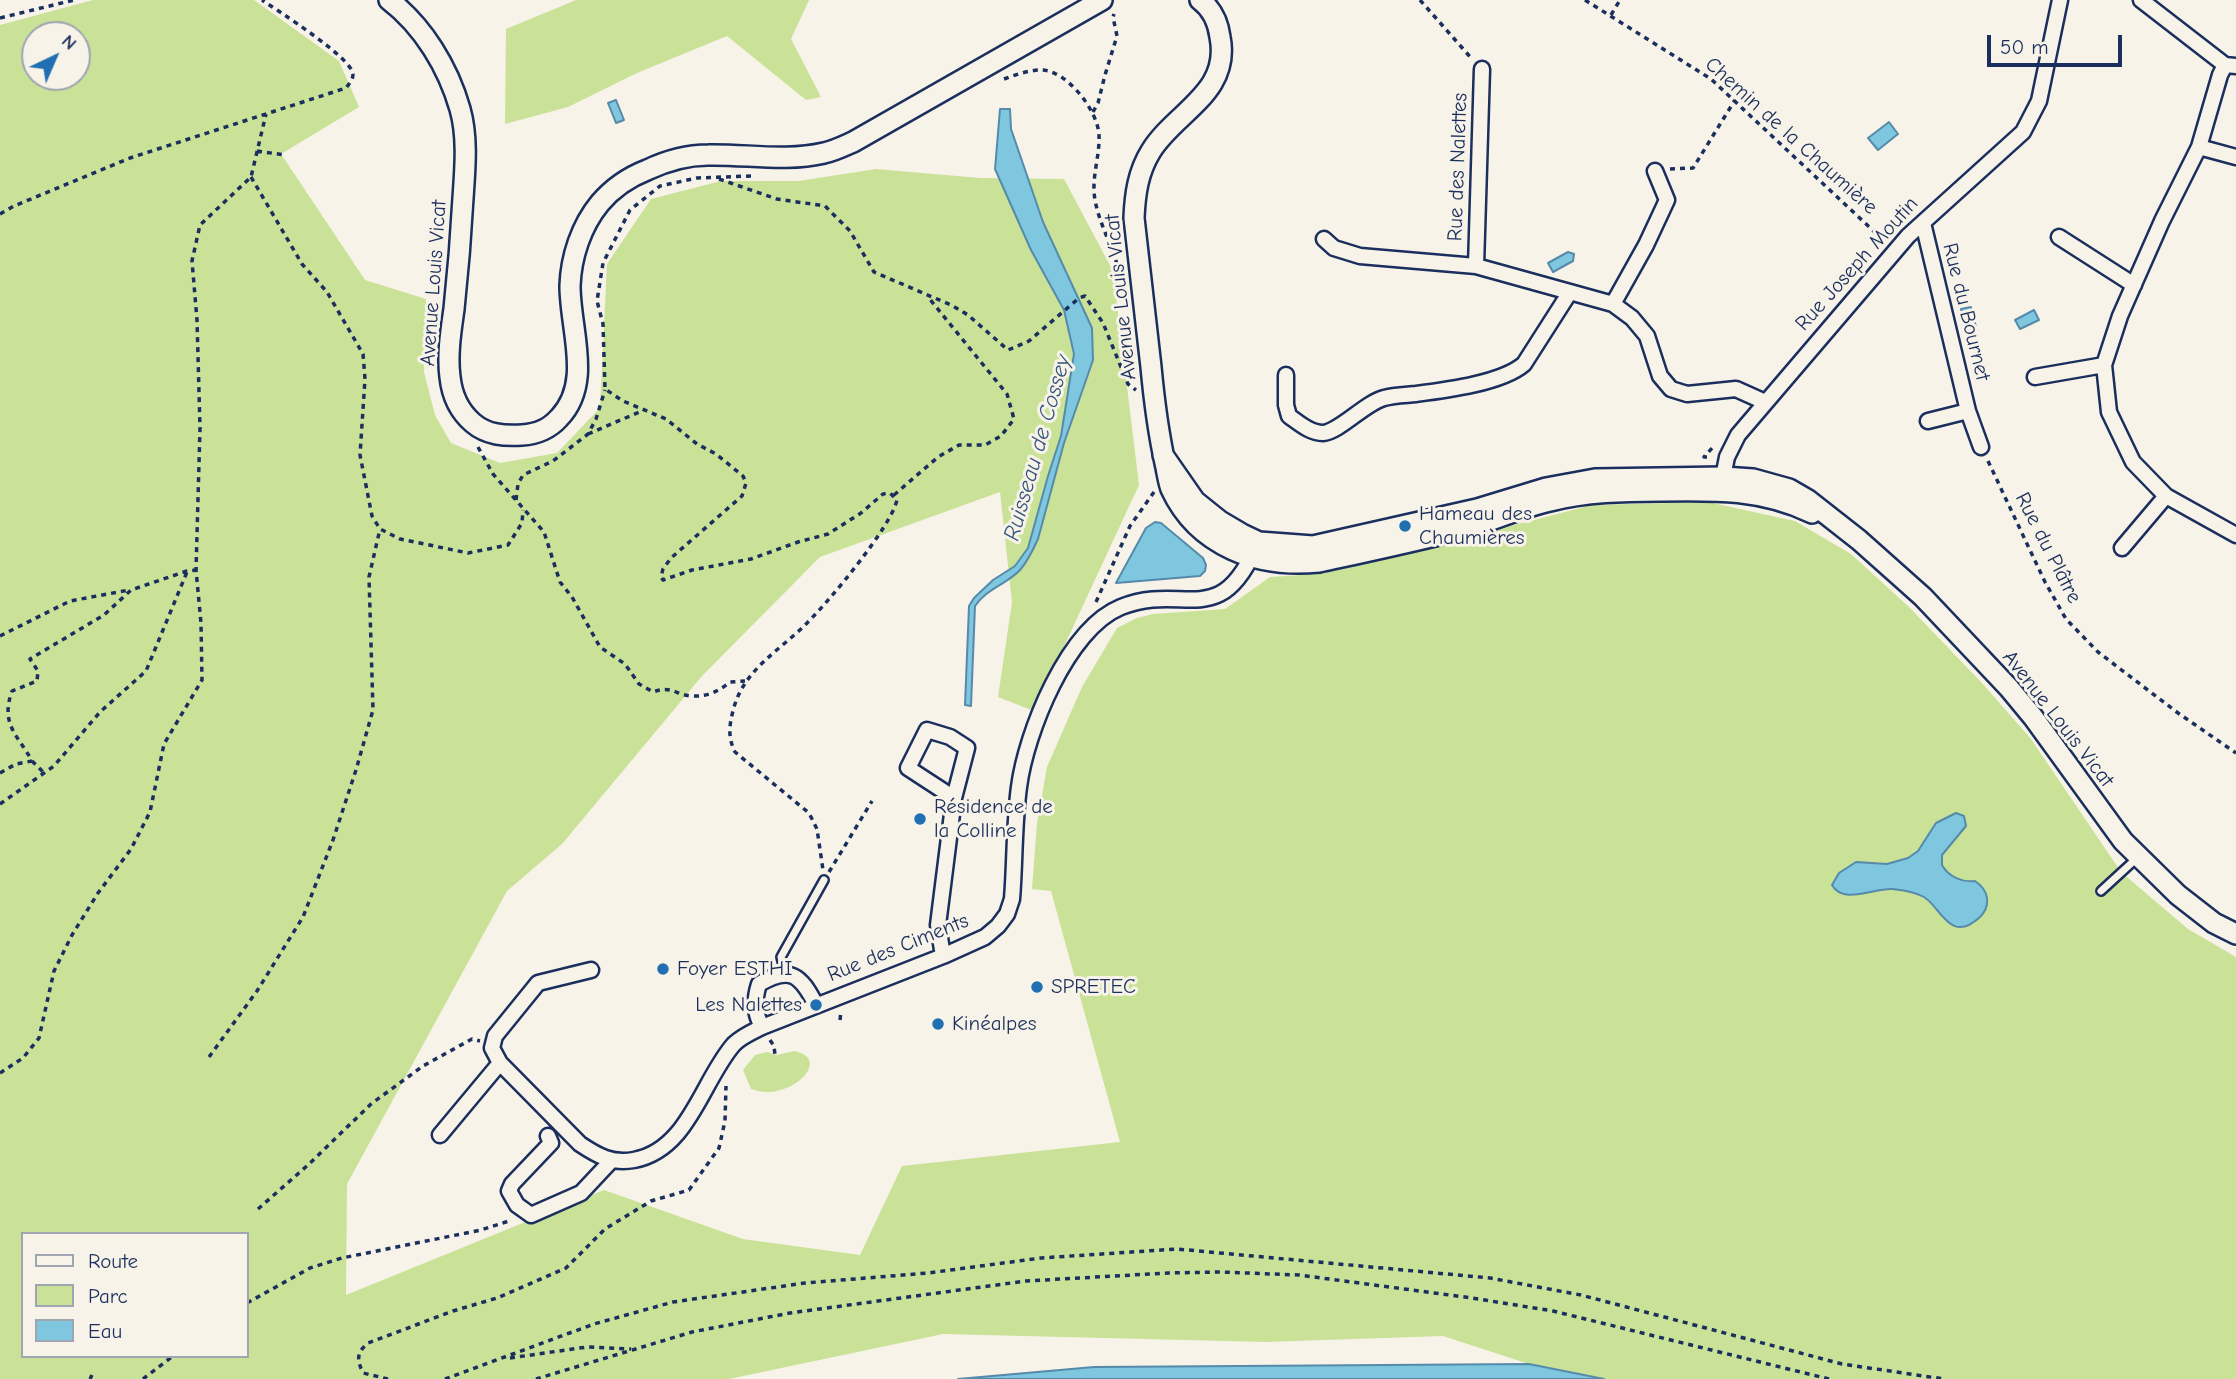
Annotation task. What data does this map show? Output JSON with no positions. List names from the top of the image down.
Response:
{
  "streets": {
    "main road": ["Avenue Louis Vicat"],
    "street": [
      "Rue des Nalettes",
      "Rue Joseph Moutin",
      "Rue du Bournet",
      "Rue des Ciments"
    ],
    "path": ["Chemin de la Chaumière", "Rue du Plâtre"]
  },
  "crossings": [
    ["Chemin de la Chaumière", "Rue Joseph Moutin"],
    ["Rue des Nalettes", "Rue Joseph Moutin"],
    ["Rue Joseph Moutin", "Avenue Louis Vicat"],
    ["Rue Joseph Moutin", "Rue du Bournet"],
    ["Avenue Louis Vicat", "Rue des Ciments"],
    ["Rue du Bournet", "Rue du Plâtre"]
  ],
  "water": ["Ruisseau de Cossey"],
  "places": [
    "Hameau des Chaumières",
    "Résidence de la Colline",
    "Foyer ESTHI",
    "SPRETEC",
    "Les Nalettes",
    "Kinéalpes"
  ],
  "legend": ["Route", "Parc", "Eau"],
  "scale_bar": "50 m",
  "north": "top right"
}
